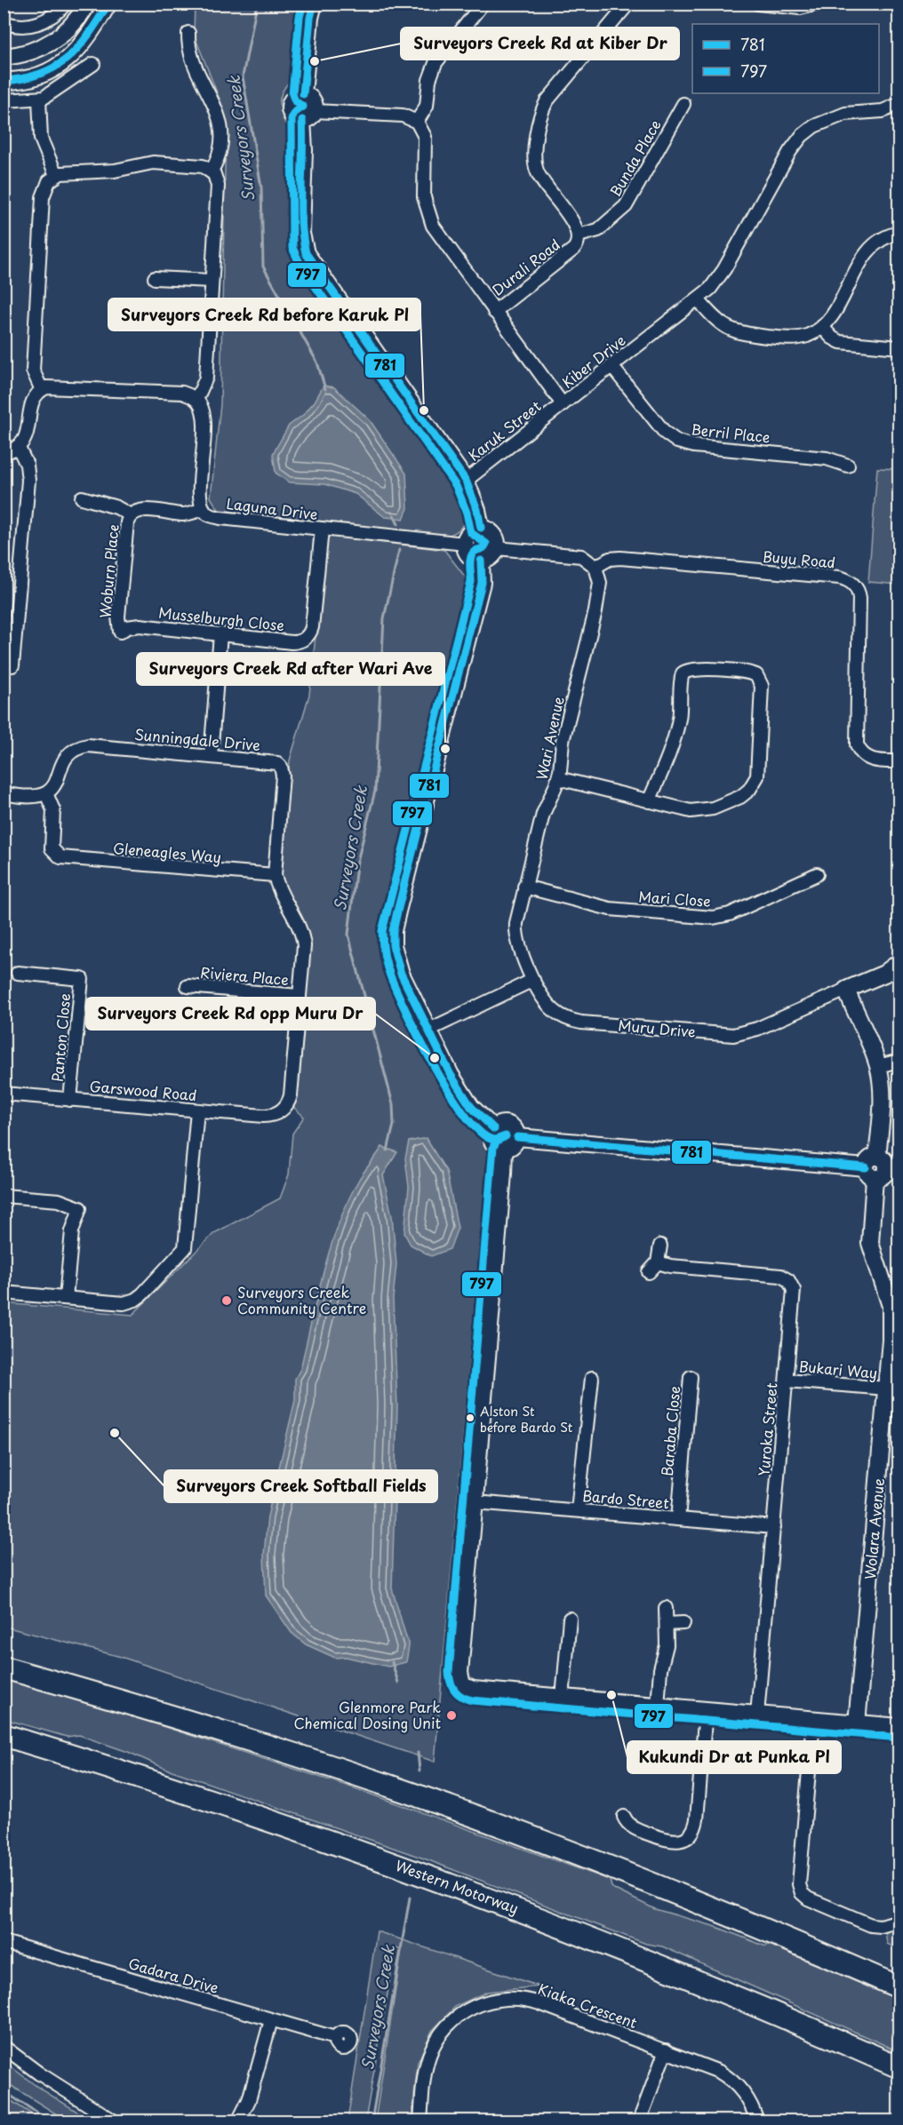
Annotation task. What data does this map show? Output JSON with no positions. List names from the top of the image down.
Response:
{
  "streets": {
    "highway": ["Western Motorway"],
    "street": [
      "Bunda Place",
      "Durali Road",
      "Kiber Drive",
      "Karuk Street",
      "Berril Place",
      "Laguna Drive",
      "Buyu Road",
      "Woburn Place",
      "Musselburgh Close",
      "Wari Avenue",
      "Sunningdale Drive",
      "Gleneagles Way",
      "Mari Close",
      "Riviera Place",
      "Muru Drive",
      "Panton Close",
      "Garswood Road",
      "Bukari Way",
      "Yuroka Street",
      "Baraba Close",
      "Bardo Street",
      "Wolara Avenue",
      "Gadara Drive",
      "Kiaka Crescent"
    ]
  },
  "crossings": [
    ["Bunda Place", "Durali Road"],
    ["Durali Road", "Kiber Drive"],
    ["Kiber Drive", "Karuk Street"],
    ["Kiber Drive", "Berril Place"],
    ["Laguna Drive", "Woburn Place"],
    ["Laguna Drive", "Musselburgh Close"],
    ["Buyu Road", "Wari Avenue"],
    ["Woburn Place", "Musselburgh Close"],
    ["Wari Avenue", "Mari Close"],
    ["Wari Avenue", "Muru Drive"],
    ["Sunningdale Drive", "Gleneagles Way"],
    ["Sunningdale Drive", "Riviera Place"],
    ["Sunningdale Drive", "Garswood Road"],
    ["Muru Drive", "Wolara Avenue"],
    ["Panton Close", "Garswood Road"],
    ["Bukari Way", "Yuroka Street"],
    ["Bukari Way", "Wolara Avenue"],
    ["Yuroka Street", "Bardo Street"],
    ["Baraba Close", "Bardo Street"]
  ],
  "water": ["Surveyors Creek"],
  "places": [
    "Surveyors Creek Rd at Kiber Dr",
    "Surveyors Creek Rd before Karuk Pl",
    "Surveyors Creek Rd after Wari Ave",
    "Surveyors Creek Rd opp Muru Dr",
    "Surveyors Creek Community Centre",
    "Alston St before Bardo St",
    "Surveyors Creek Softball Fields",
    "Kukundi Dr at Punka Pl",
    "Glenmore Park Chemical Dosing Unit"
  ],
  "lines": ["transit line 781", "transit line 797"],
  "legend": ["781", "797"]
}
